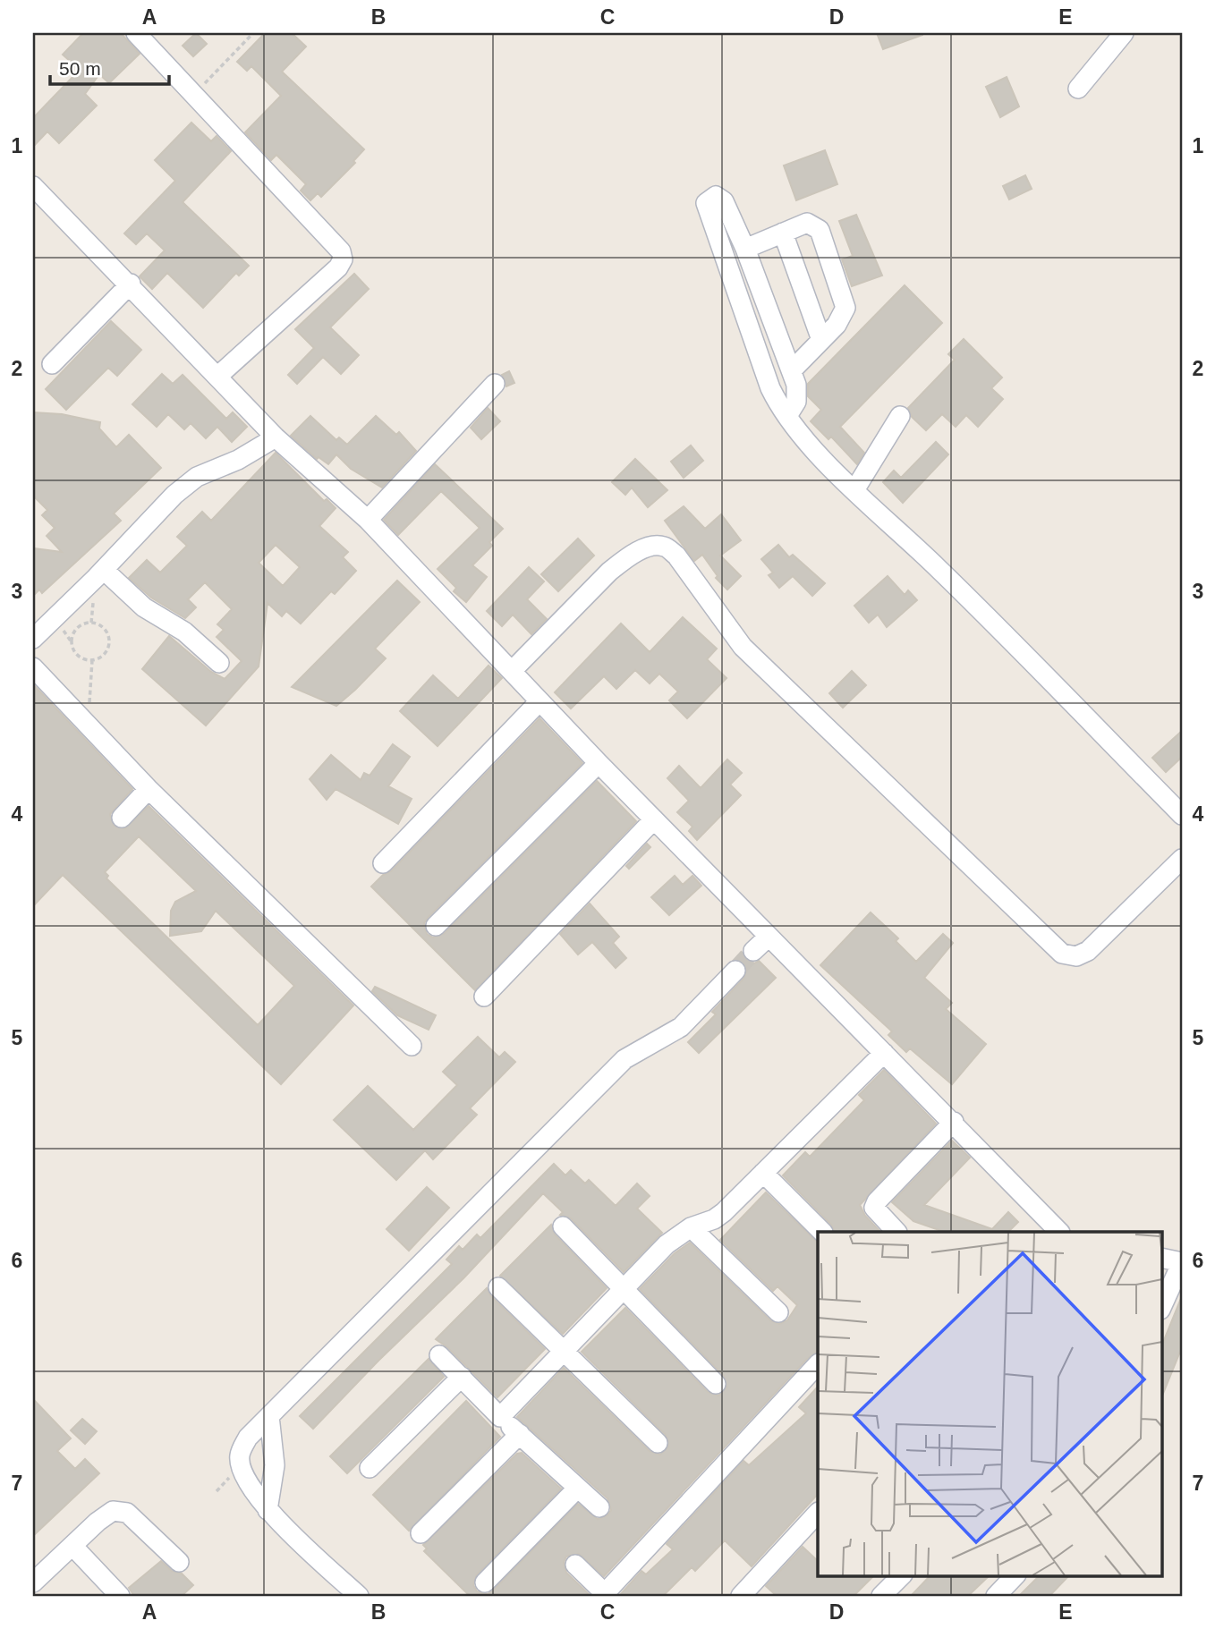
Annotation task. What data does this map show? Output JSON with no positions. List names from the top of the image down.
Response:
{
  "scale_bar": "50 m",
  "grid": {
    "columns": [
      "A",
      "B",
      "C",
      "D",
      "E"
    ],
    "rows": [
      "1",
      "2",
      "3",
      "4",
      "5",
      "6",
      "7"
    ]
  }
}
